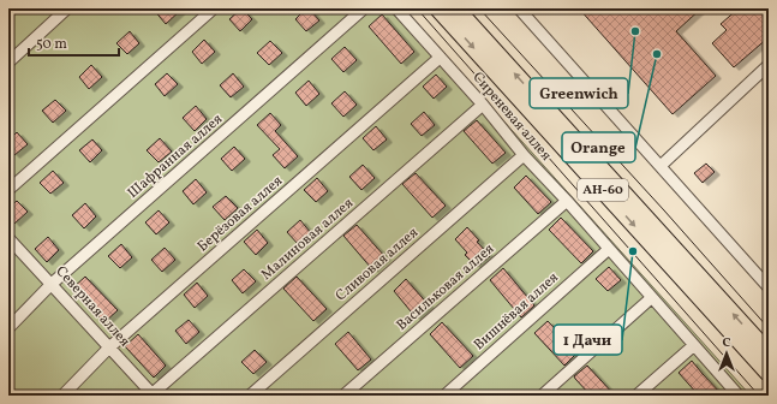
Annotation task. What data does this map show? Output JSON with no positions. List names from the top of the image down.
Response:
{
  "streets": {
    "main road": ["АН-60"],
    "street": [
      "Сиреневая аллея",
      "Шафранная аллея",
      "Берёзовая аллея",
      "Малиновая аллея",
      "Сливовая аллея",
      "Васильковая аллея",
      "Северная аллея",
      "Вишнёвая аллея"
    ]
  },
  "crossings": [
    ["Сиреневая аллея", "Берёзовая аллея"],
    ["Сиреневая аллея", "Малиновая аллея"],
    ["Сиреневая аллея", "Сливовая аллея"],
    ["Сиреневая аллея", "Васильковая аллея"],
    ["Сиреневая аллея", "Вишнёвая аллея"],
    ["Шафранная аллея", "Северная аллея"],
    ["Берёзовая аллея", "Северная аллея"],
    ["Малиновая аллея", "Северная аллея"]
  ],
  "places": ["Greenwich", "Orange", "1 Дачи"],
  "scale_bar": "50 m",
  "north": "top"
}
